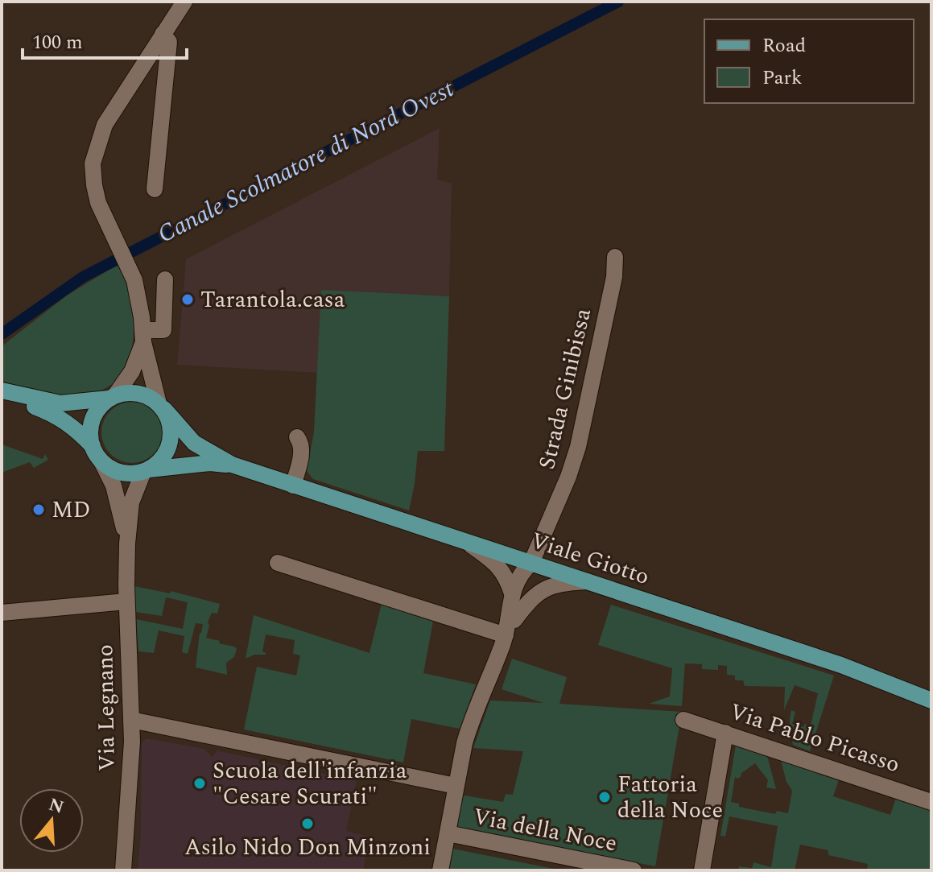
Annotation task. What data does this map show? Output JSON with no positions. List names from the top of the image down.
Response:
{
  "streets": {
    "main road": ["Viale Giotto"],
    "street": [
      "Strada Ginibissa",
      "Via Legnano",
      "Via Pablo Picasso",
      "Via della Noce"
    ]
  },
  "crossings": [
    ["Strada Ginibissa", "Viale Giotto"],
    ["Viale Giotto", "Via Legnano"]
  ],
  "water": ["Canale Scolmatore di Nord Ovest"],
  "places": [
    "Tarantola.casa",
    "MD",
    "Scuola dell'infanzia \"Cesare Scurati\"",
    "Fattoria della Noce",
    "Asilo Nido Don Minzoni"
  ],
  "legend": ["Road", "Park"],
  "scale_bar": "100 m",
  "north": "top"
}
